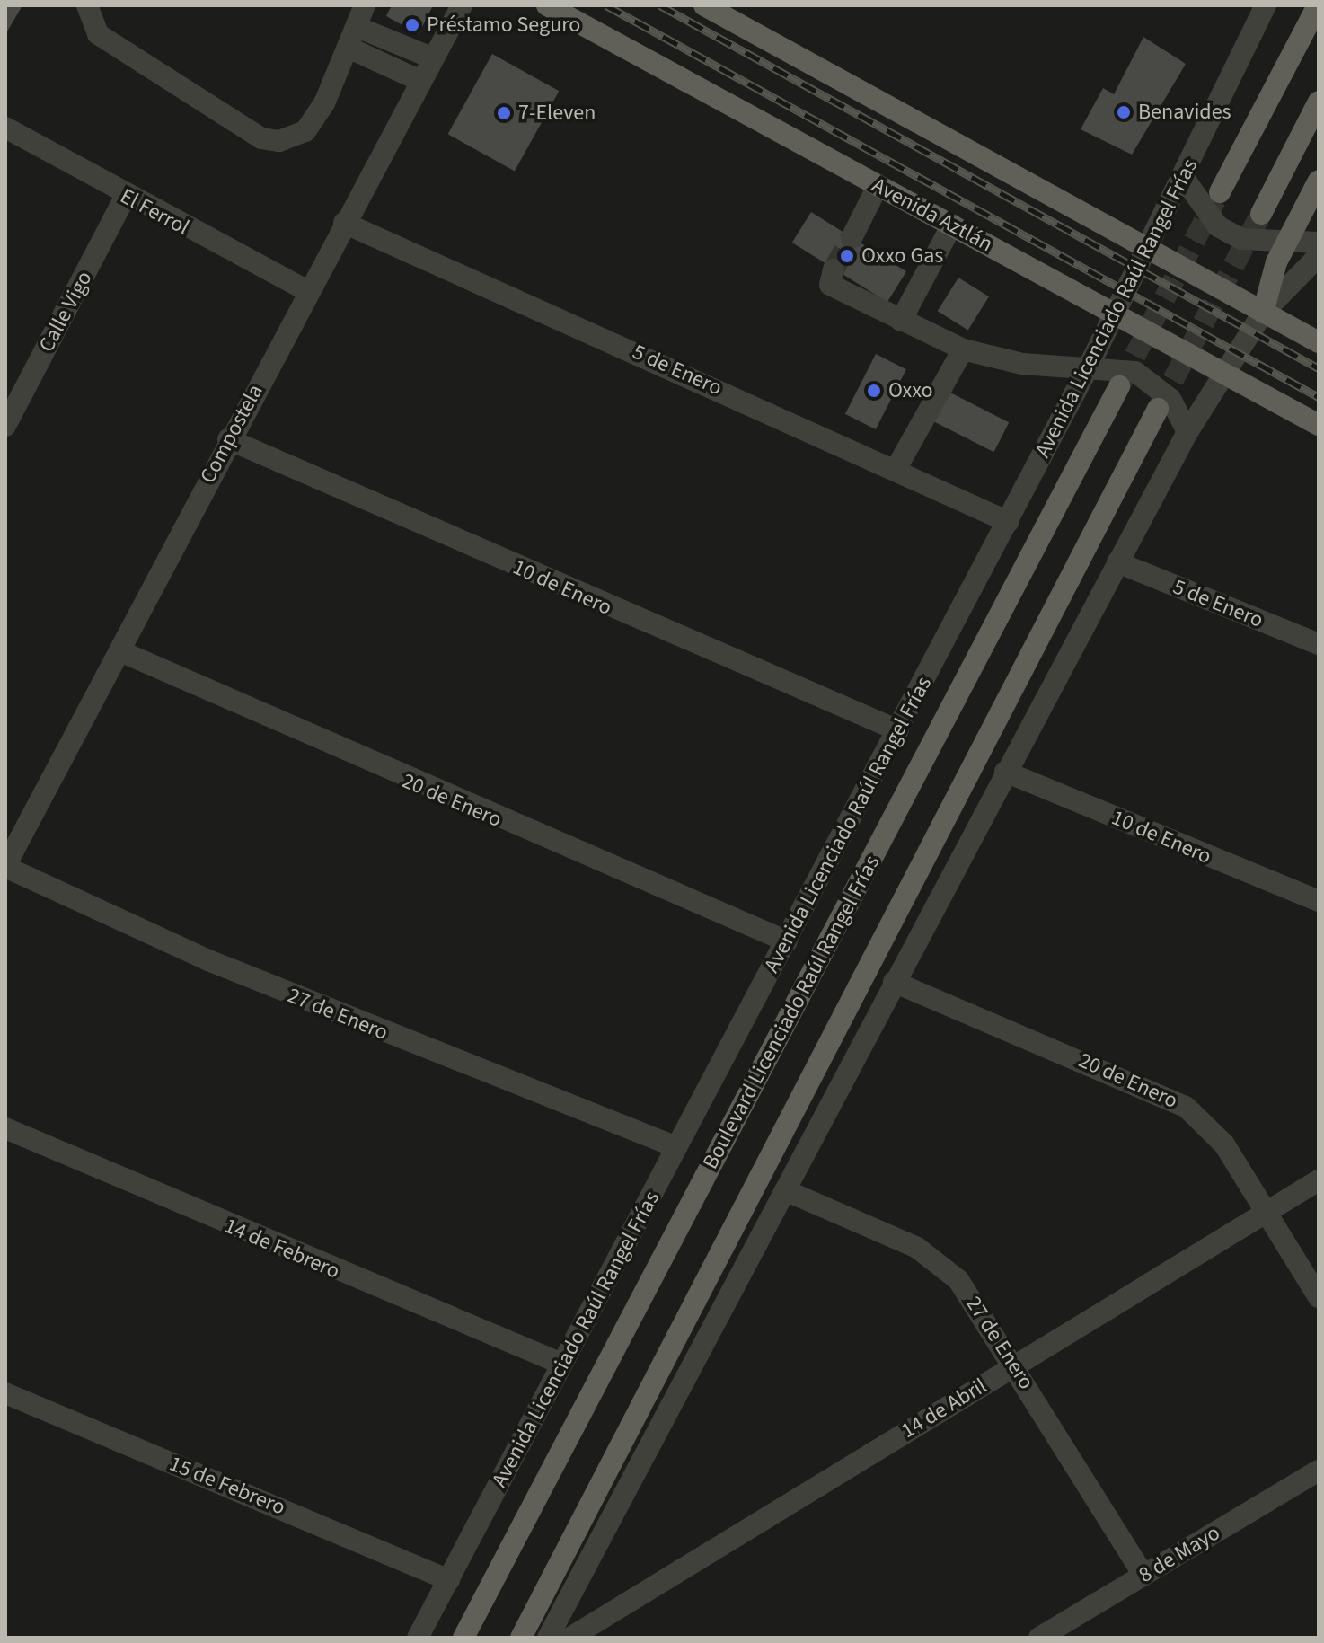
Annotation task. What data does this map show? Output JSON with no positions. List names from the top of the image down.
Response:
{
  "streets": {
    "main road": ["Avenida Aztlán", "Boulevard Licenciado Raúl Rangel Frías"],
    "street": [
      "El Ferrol",
      "Avenida Licenciado Raúl Rangel Frías",
      "Calle Vigo",
      "5 de Enero",
      "Compostela",
      "10 de Enero",
      "20 de Enero",
      "27 de Enero",
      "14 de Febrero",
      "14 de Abril",
      "15 de Febrero",
      "8 de Mayo"
    ]
  },
  "crossings": [
    ["El Ferrol", "Calle Vigo"],
    ["El Ferrol", "Compostela"],
    ["Avenida Aztlán", "Avenida Licenciado Raúl Rangel Frías"],
    ["Avenida Licenciado Raúl Rangel Frías", "5 de Enero"],
    ["Avenida Licenciado Raúl Rangel Frías", "10 de Enero"],
    ["Avenida Licenciado Raúl Rangel Frías", "20 de Enero"],
    ["Avenida Licenciado Raúl Rangel Frías", "27 de Enero"],
    ["Avenida Licenciado Raúl Rangel Frías", "14 de Febrero"],
    ["Avenida Licenciado Raúl Rangel Frías", "15 de Febrero"],
    ["5 de Enero", "Compostela"],
    ["Compostela", "10 de Enero"],
    ["Compostela", "20 de Enero"],
    ["Compostela", "27 de Enero"],
    ["20 de Enero", "14 de Abril"],
    ["27 de Enero", "14 de Abril"],
    ["27 de Enero", "8 de Mayo"]
  ],
  "places": [
    "Préstamo Seguro",
    "Benavides",
    "7-Eleven",
    "Oxxo Gas",
    "Oxxo"
  ]
}
